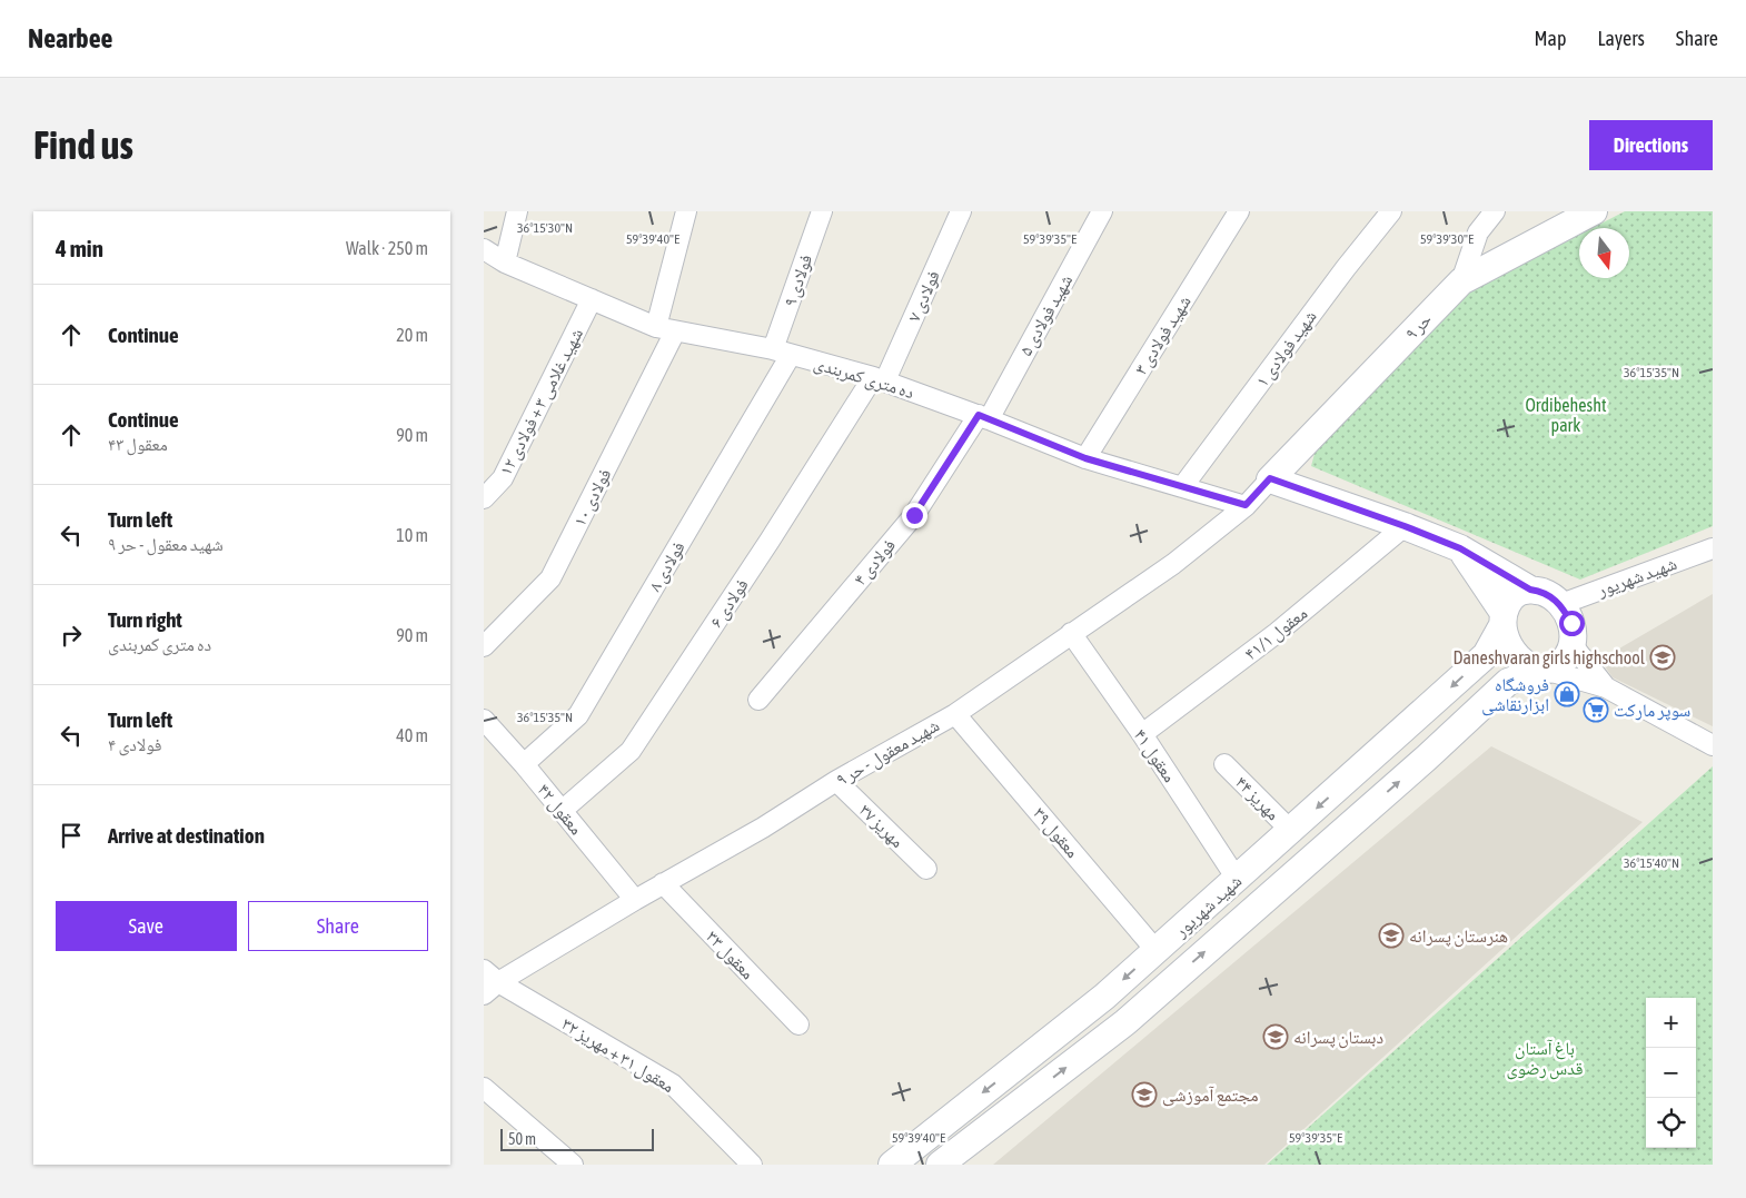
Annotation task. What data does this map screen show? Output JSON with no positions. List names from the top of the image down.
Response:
{
  "streets": {
    "street": [
      "فولادی ۹",
      "فولادی ۷",
      "شهید فولادی ۵",
      "حر ۹",
      "شهید فولادی ۳",
      "شهید فولادی ۱",
      "ده متری کمربندی",
      "شهید غلامی ۳ + فولادی ۱۲",
      "فولادی ۱۰",
      "فولادی ۴",
      "فولادی ۸",
      "شهید شهریور",
      "فولادی ۶",
      "معقول ۴۱/۱",
      "شهید معقول - حر ۹",
      "معقول ۴۱",
      "مهریز ۴۴",
      "معقول ۴۲",
      "مهریز ۳۷",
      "معقول ۳۹",
      "معقول ۳۳",
      "معقول ۳۱ + مهریز ۳۲"
    ]
  },
  "crossings": [
    ["فولادی ۹", "ده متری کمربندی"],
    ["فولادی ۹", "فولادی ۸"],
    ["فولادی ۷", "ده متری کمربندی"],
    ["فولادی ۷", "فولادی ۶"],
    ["شهید فولادی ۵", "ده متری کمربندی"],
    ["شهید فولادی ۵", "فولادی ۴"],
    ["حر ۹", "شهید معقول - حر ۹"],
    ["شهید فولادی ۳", "ده متری کمربندی"],
    ["شهید فولادی ۱", "ده متری کمربندی"],
    ["ده متری کمربندی", "شهید غلامی ۳ + فولادی ۱۲"],
    ["ده متری کمربندی", "فولادی ۱۰"],
    ["ده متری کمربندی", "فولادی ۴"],
    ["ده متری کمربندی", "فولادی ۸"],
    ["ده متری کمربندی", "فولادی ۶"],
    ["ده متری کمربندی", "شهید معقول - حر ۹"],
    ["فولادی ۸", "معقول ۴۲"],
    ["شهید شهریور", "معقول ۴۱"],
    ["شهید شهریور", "مهریز ۴۴"],
    ["شهید شهریور", "معقول ۳۹"],
    ["فولادی ۶", "معقول ۴۲"],
    ["معقول ۴۱/۱", "معقول ۴۱"],
    ["شهید معقول - حر ۹", "معقول ۴۱"],
    ["شهید معقول - حر ۹", "معقول ۴۲"],
    ["شهید معقول - حر ۹", "مهریز ۳۷"],
    ["شهید معقول - حر ۹", "معقول ۳۹"],
    ["شهید معقول - حر ۹", "معقول ۳۳"],
    ["شهید معقول - حر ۹", "معقول ۳۱ + مهریز ۳۲"]
  ],
  "parks": ["Ordibehesht park", "باغ آستان قدس رضوی"],
  "places": {
    "school or university": [
      "Daneshvaran girls highschool",
      "هنرستان پسرانه",
      "دبستان پسرانه",
      "مجتمع آموزشی"
    ],
    "shop": ["فروشگاه ابزارنقاشی"],
    "supermarket": ["سوپر مارکت"]
  },
  "scale_bar": "50 m",
  "north": "bottom",
  "page": {
    "header": "Nearbee",
    "nav": ["Map", "Layers", "Share"],
    "buttons": [
      "Directions",
      ["Save", "Share"]
    ],
    "title": "Find us",
    "heading": ["4 min", "Walk · 250 m"],
    "list": [
      ["Continue", "20 m"],
      ["Continue", "معقول ۴۳", "90 m"],
      ["Turn left", "شهید معقول - حر ۹", "10 m"],
      ["Turn right", "ده متری کمربندی", "90 m"],
      ["Turn left", "فولادی ۴", "40 m"],
      "Arrive at destination"
    ],
    "map_buttons": ["+", "−"],
    "scale": "50 m"
  },
  "coordinates": [
    "36°15'30\"N",
    "59°39'40\"E",
    "59°39'35\"E",
    "59°39'30\"E",
    "36°15'35\"N",
    "36°15'40\"N"
  ]
}
